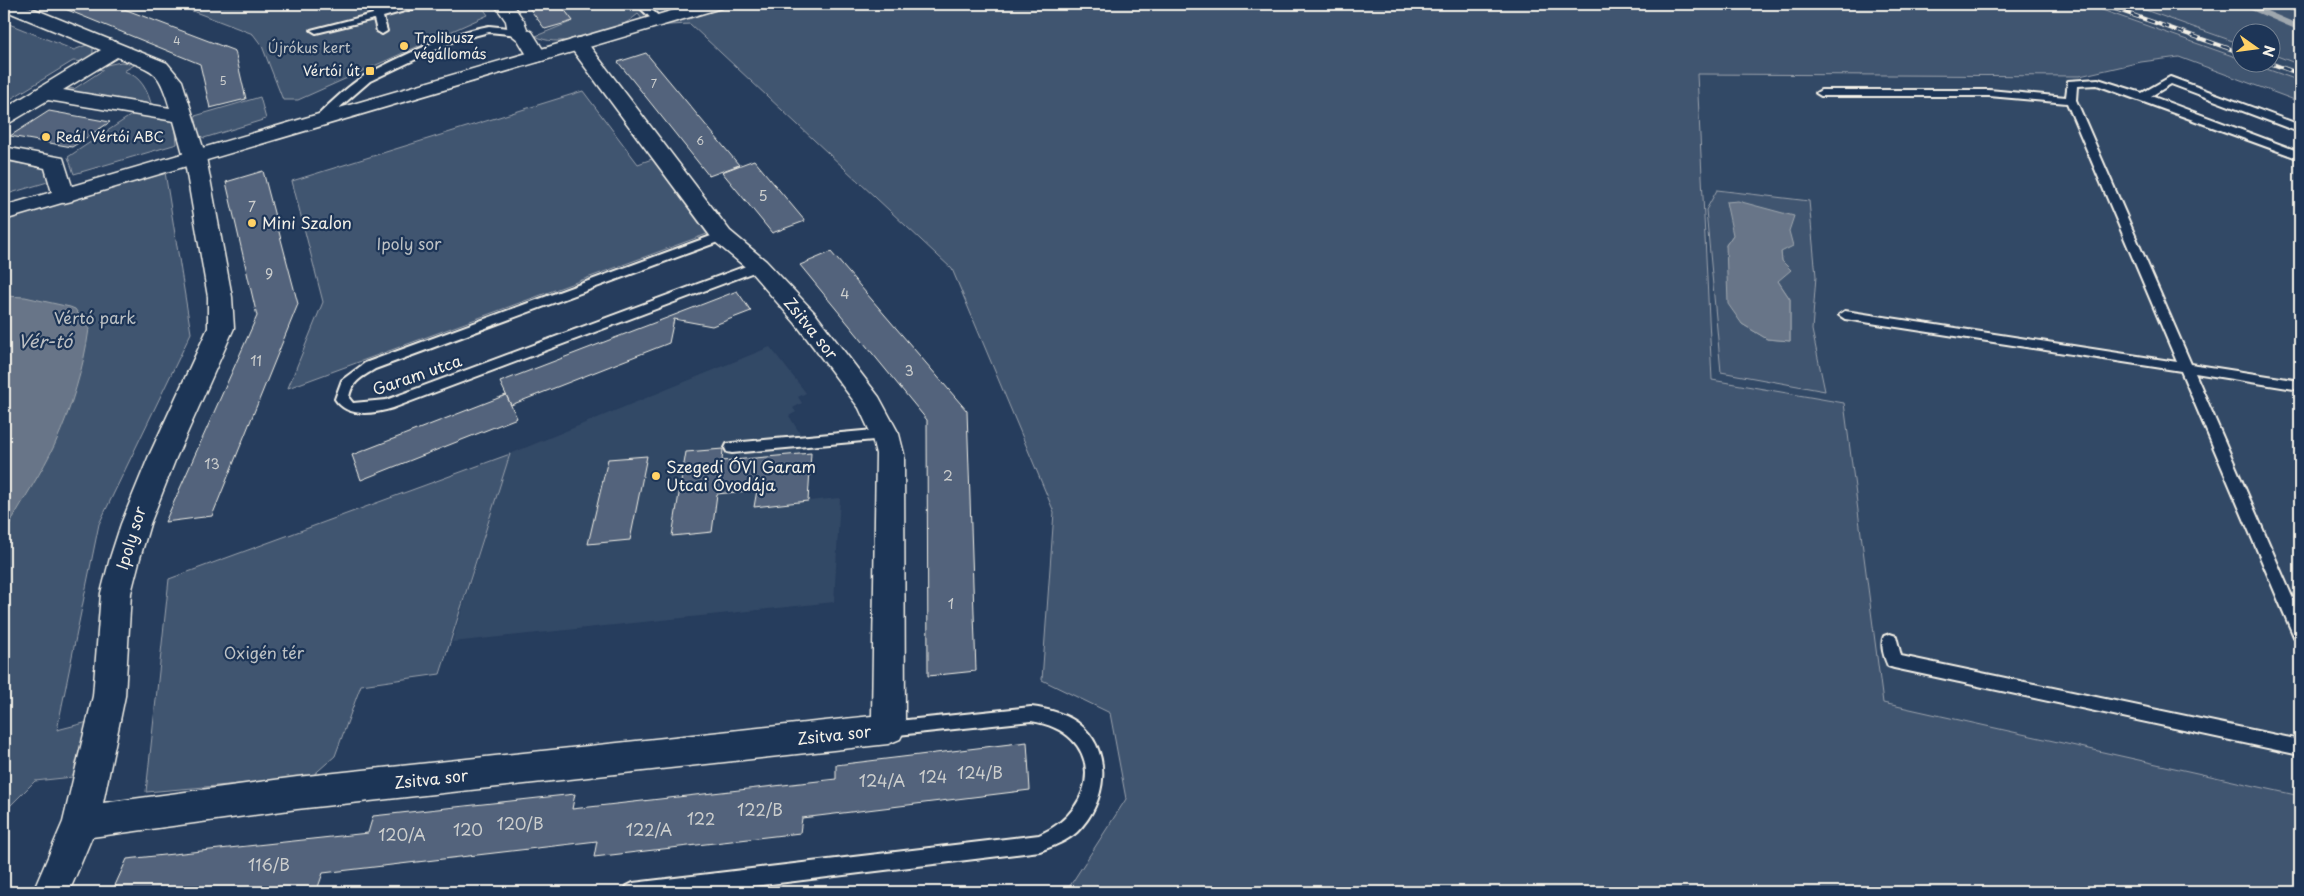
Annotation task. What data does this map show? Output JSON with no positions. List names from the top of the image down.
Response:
{
  "streets": {
    "street": ["Zsitva sor", "Ipoly sor"],
    "lane": ["Garam utca"]
  },
  "crossings": [
    ["Zsitva sor", "Garam utca"],
    ["Zsitva sor", "Ipoly sor"]
  ],
  "water": ["Vér-tó"],
  "parks": [
    "Újrókus kert",
    "Ipoly sor",
    "Vértó park",
    "Oxigén tér"
  ],
  "places": {
    "other": [
      "Trolibusz végállomás",
      "Reál Vértói ABC",
      "Mini Szalon",
      "Szegedi ÓVI Garam Utcai Óvodája"
    ],
    "transit": ["Vértói út"]
  },
  "house_numbers": [
    "4",
    "5",
    "7",
    "6",
    "5",
    "7",
    "9",
    "4",
    "11",
    "3",
    "13",
    "2",
    "1",
    "124/B",
    "124",
    "124/A",
    "122/B",
    "122",
    "120/B",
    "120",
    "122/A",
    "120/A",
    "116/B"
  ],
  "north": "right"
}
